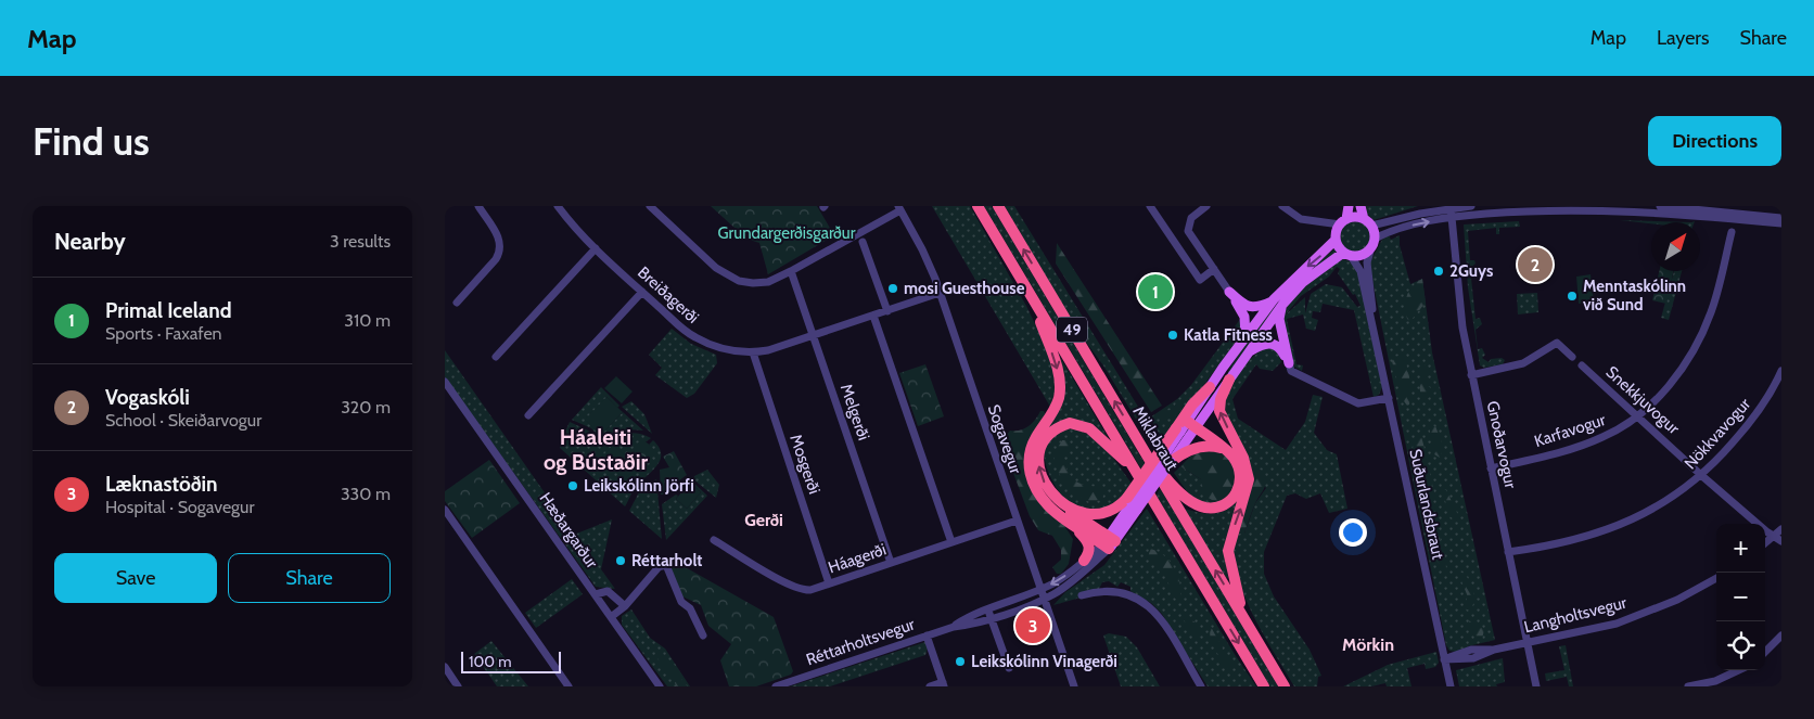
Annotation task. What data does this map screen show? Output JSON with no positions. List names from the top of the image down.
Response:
{
  "streets": {
    "highway": ["49", "Miklabraut"],
    "main road": ["Suðurlandsbraut"],
    "street": [
      "Breiðagerði",
      "Snekkjuvogur",
      "Melgerði",
      "Karfavogur",
      "Nökkvavogur",
      "Sogavegur",
      "Gnoðarvogur",
      "Mosgerði",
      "Hæðargarður",
      "Háagerði",
      "Langholtsvegur",
      "Réttarholtsvegur"
    ]
  },
  "crossings": [
    ["Breiðagerði", "Melgerði"],
    ["Breiðagerði", "Sogavegur"],
    ["Breiðagerði", "Mosgerði"],
    ["Snekkjuvogur", "Karfavogur"],
    ["Snekkjuvogur", "Nökkvavogur"],
    ["Melgerði", "Háagerði"],
    ["Karfavogur", "Gnoðarvogur"],
    ["Nökkvavogur", "Gnoðarvogur"],
    ["Sogavegur", "Háagerði"],
    ["Sogavegur", "Réttarholtsvegur"],
    ["Gnoðarvogur", "Langholtsvegur"],
    ["Mosgerði", "Háagerði"],
    ["Suðurlandsbraut", "Langholtsvegur"]
  ],
  "districts": ["Háaleiti og Bústaðir", "Gerði", "Mörkin"],
  "parks": ["Grundargerðisgarður"],
  "places": [
    "2Guys",
    "mosi Guesthouse",
    "Menntaskólinn við Sund",
    "Katla Fitness",
    "Leikskólinn Jörfi",
    "Réttarholt",
    "Leikskólinn Vinagerði"
  ],
  "scale_bar": "100 m",
  "north": "top right",
  "page": {
    "header": "Map",
    "nav": ["Map", "Layers", "Share"],
    "buttons": [
      "Directions",
      ["Save", "Share"]
    ],
    "title": "Find us",
    "heading": ["Nearby", "3 results"],
    "pins": ["2", "1", "3"],
    "list": [
      {
        "mark": "1",
        "name": "Primal Iceland",
        "note": "Sports · Faxafen",
        "value": "310 m"
      },
      {
        "mark": "2",
        "name": "Vogaskóli",
        "note": "School · Skeiðarvogur",
        "value": "320 m"
      },
      {
        "mark": "3",
        "name": "Læknastöðin",
        "note": "Hospital · Sogavegur",
        "value": "330 m"
      }
    ],
    "map_buttons": ["+", "−"],
    "scale": "100 m"
  }
}
